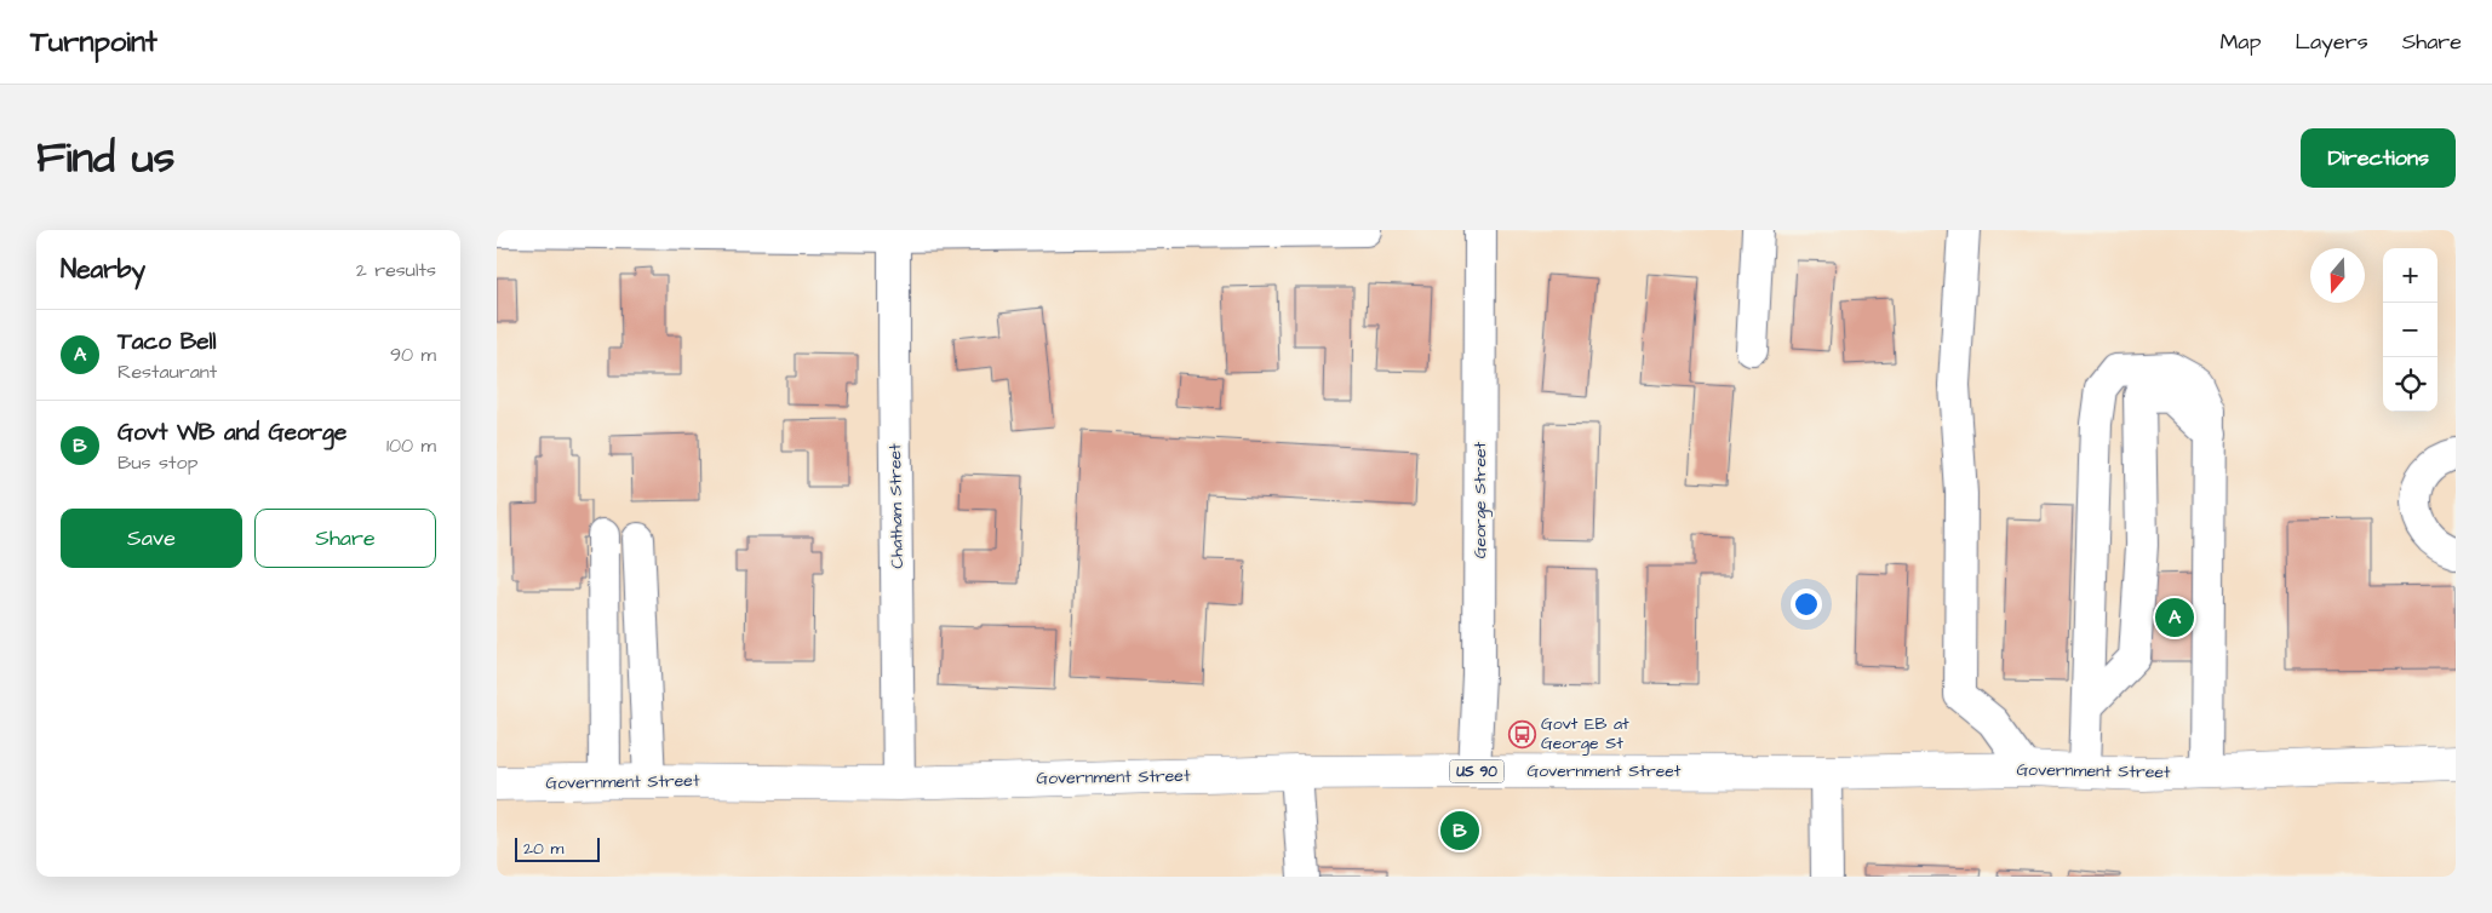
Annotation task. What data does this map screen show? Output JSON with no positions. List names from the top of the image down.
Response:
{
  "streets": {
    "main road": ["US 90", "Government Street"],
    "street": ["George Street", "Chatham Street"]
  },
  "crossings": [
    ["George Street", "Government Street"],
    ["Chatham Street", "Government Street"]
  ],
  "places": {
    "bus stop": ["Govt EB at George St"]
  },
  "scale_bar": "20 m",
  "north": "bottom",
  "page": {
    "header": "Turnpoint",
    "nav": ["Map", "Layers", "Share"],
    "title": "Find us",
    "buttons": [
      "Directions",
      ["Save", "Share"]
    ],
    "heading": ["Nearby", "2 results"],
    "map_buttons": ["+", "−"],
    "list": [
      {
        "mark": "A",
        "name": "Taco Bell",
        "note": "Restaurant",
        "value": "90 m"
      },
      {
        "mark": "B",
        "name": "Govt WB and George",
        "note": "Bus stop",
        "value": "100 m"
      }
    ],
    "pins": ["A", "B"],
    "scale": "20 m"
  }
}
